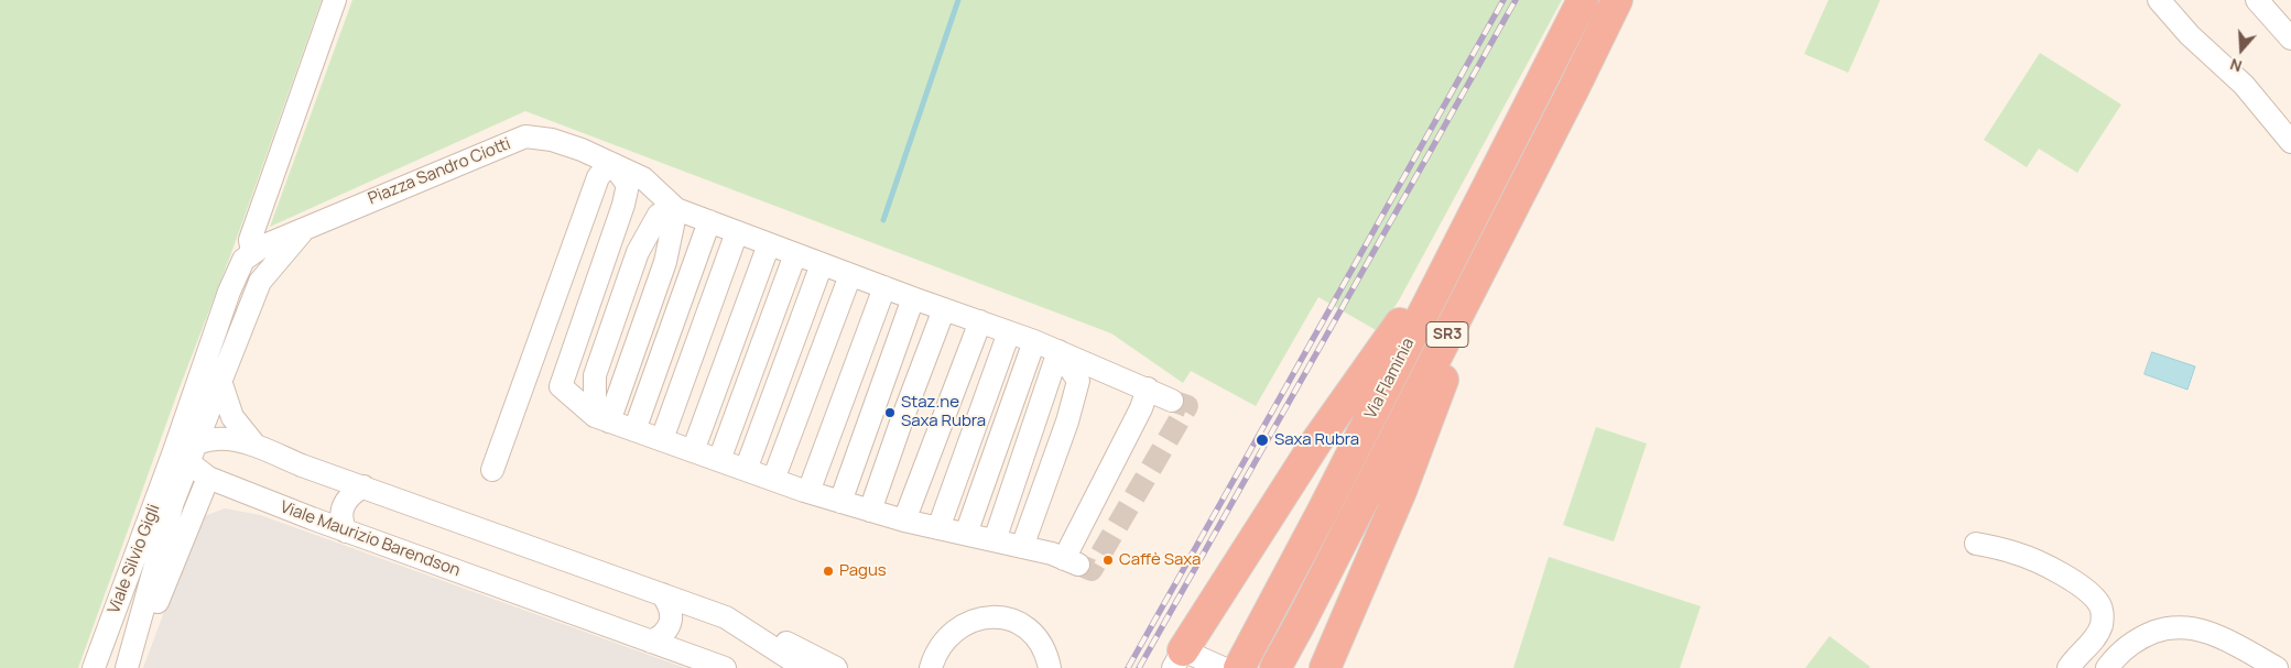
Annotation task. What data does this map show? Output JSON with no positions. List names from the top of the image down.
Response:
{
  "streets": {
    "highway": ["SR3", "Via Flaminia"],
    "street": ["Piazza Sandro Ciotti", "Viale Maurizio Barendson", "Viale Silvio Gigli"]
  },
  "crossings": [
    ["Piazza Sandro Ciotti", "Viale Maurizio Barendson"],
    ["Piazza Sandro Ciotti", "Viale Silvio Gigli"],
    ["Viale Maurizio Barendson", "Viale Silvio Gigli"]
  ],
  "places": [
    "Staz.ne Saxa Rubra",
    "Saxa Rubra",
    "Caffè Saxa",
    "Pagus"
  ],
  "north": "bottom"
}
